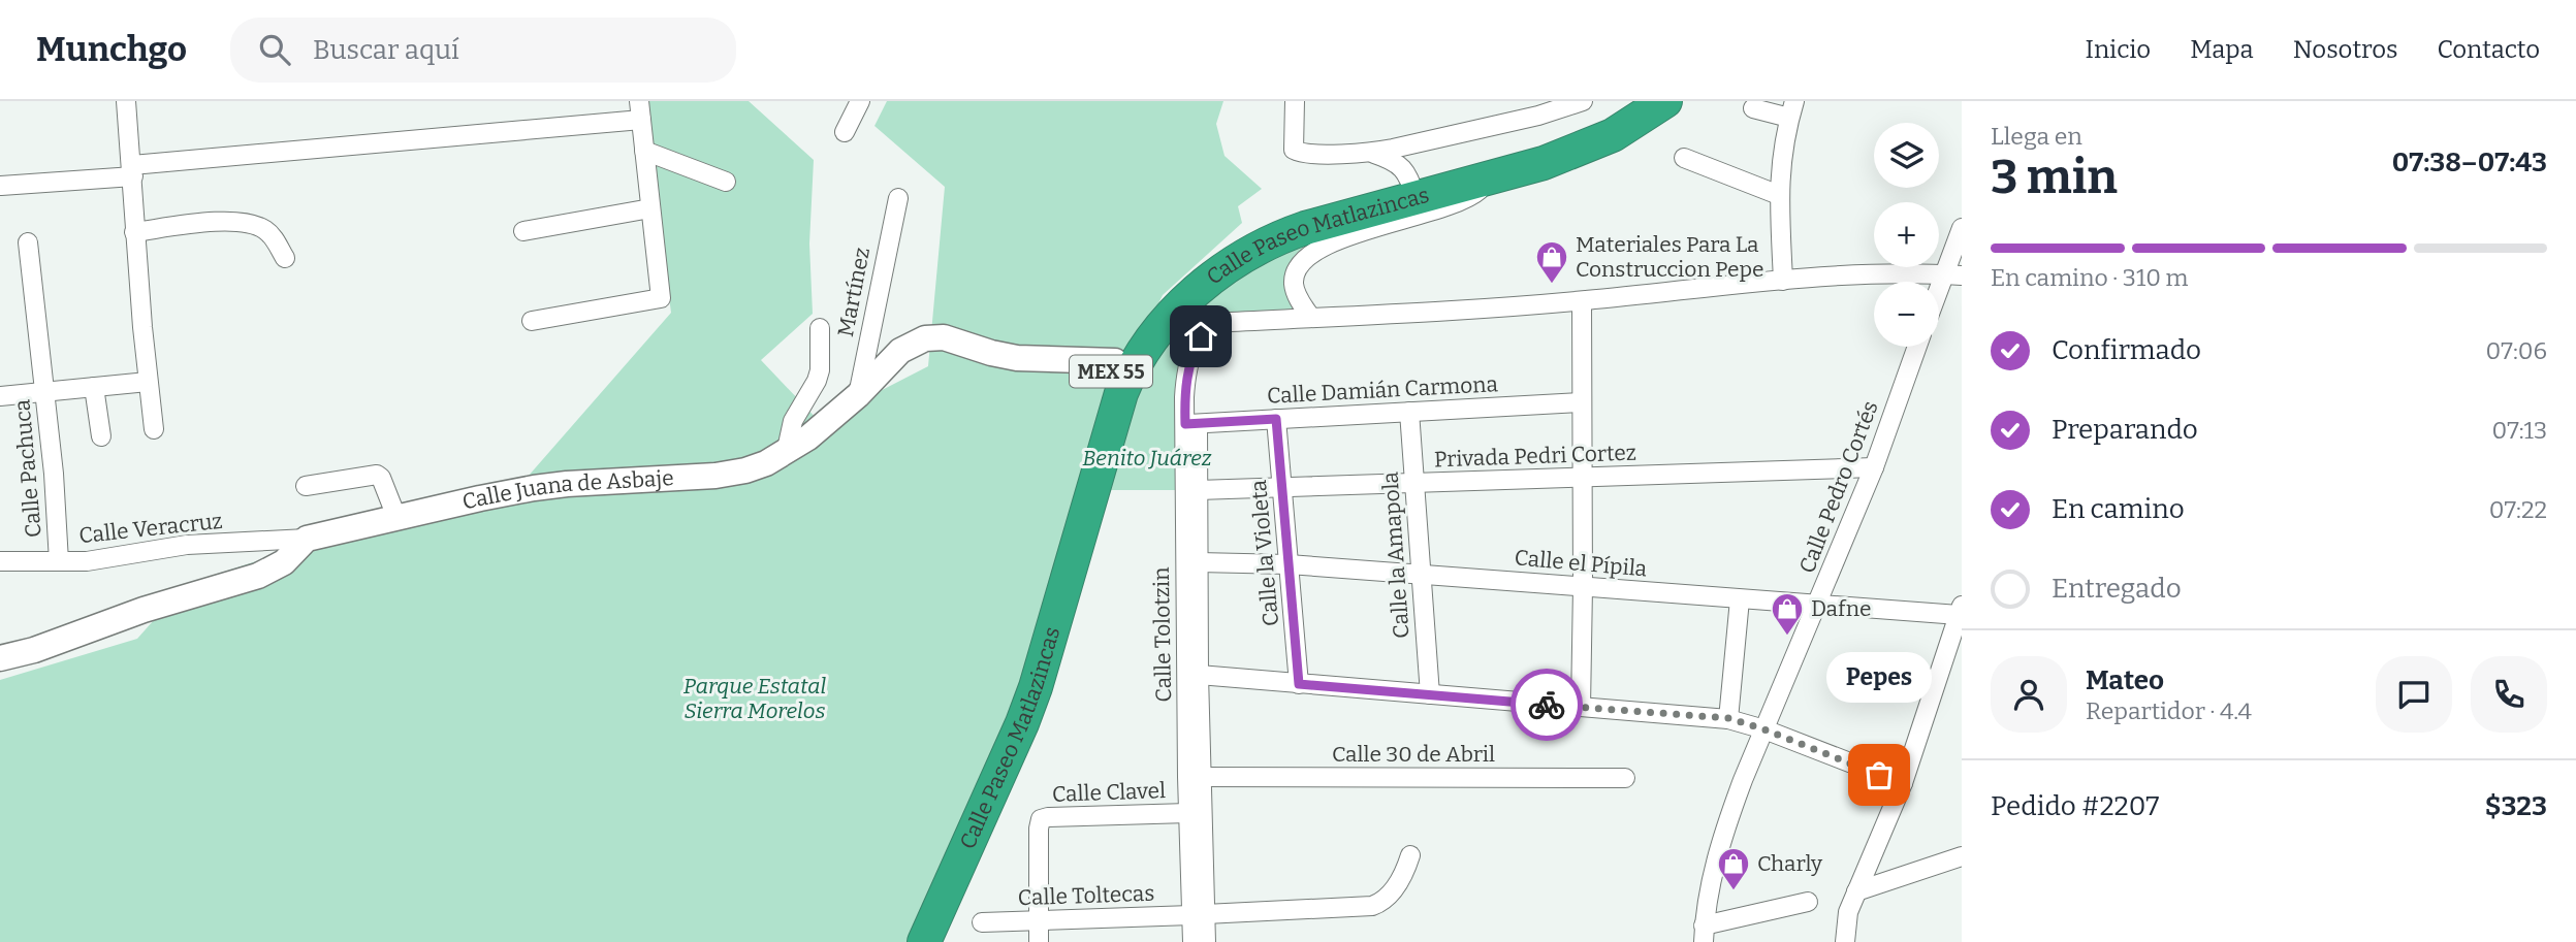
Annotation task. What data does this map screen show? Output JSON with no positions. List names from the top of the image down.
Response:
{
  "streets": {
    "highway": ["Calle Paseo Matlazincas", "MEX 55"],
    "street": [
      "Martínez",
      "Calle Damián Carmona",
      "Privada Pedri Cortez",
      "Calle Pachuca",
      "Calle Pedro Cortés",
      "Calle Juana de Asbaje",
      "Calle Veracruz",
      "Calle la Violeta",
      "Calle la Amapola",
      "Calle el Pípila",
      "Calle Tolotzin",
      "Calle 30 de Abril",
      "Calle Clavel",
      "Calle Toltecas"
    ]
  },
  "crossings": [
    ["Calle Paseo Matlazincas", "Calle Juana de Asbaje"],
    ["Martínez", "Calle Juana de Asbaje"],
    ["Calle Damián Carmona", "Calle la Violeta"],
    ["Calle Damián Carmona", "Calle la Amapola"],
    ["Calle Damián Carmona", "Calle Tolotzin"],
    ["Privada Pedri Cortez", "Calle Pedro Cortés"],
    ["Privada Pedri Cortez", "Calle la Violeta"],
    ["Privada Pedri Cortez", "Calle la Amapola"],
    ["Privada Pedri Cortez", "Calle Tolotzin"],
    ["Calle Pachuca", "Calle Veracruz"],
    ["Calle Pedro Cortés", "Calle el Pípila"],
    ["Calle Juana de Asbaje", "Calle Veracruz"],
    ["Calle la Violeta", "Calle el Pípila"],
    ["Calle la Amapola", "Calle el Pípila"],
    ["Calle el Pípila", "Calle Tolotzin"],
    ["Calle Tolotzin", "Calle 30 de Abril"],
    ["Calle Tolotzin", "Calle Clavel"],
    ["Calle Tolotzin", "Calle Toltecas"],
    ["Calle Clavel", "Calle Toltecas"]
  ],
  "parks": ["Benito Juárez", "Parque Estatal Sierra Morelos"],
  "places": {
    "shop": ["Materiales Para La Construccion Pepe", "Dafne", "Charly"],
    "other": ["Pepes"]
  },
  "page": {
    "header": "Munchgo",
    "search": "Buscar aquí",
    "nav": [
      "Inicio",
      "Mapa",
      "Nosotros",
      "Contacto"
    ],
    "heading": ["3 min", "Llega en", "07:38–07:43"],
    "panel": [
      "Mateo",
      "Repartidor · 4.4",
      "Pedido #2207",
      "$323"
    ],
    "map_buttons": ["+", "−"],
    "bar": "En camino · 310 m",
    "list": [
      ["Confirmado", "07:06"],
      ["Preparando", "07:13"],
      ["En camino", "07:22"],
      "Entregado"
    ],
    "bubble": "Pepes"
  }
}
